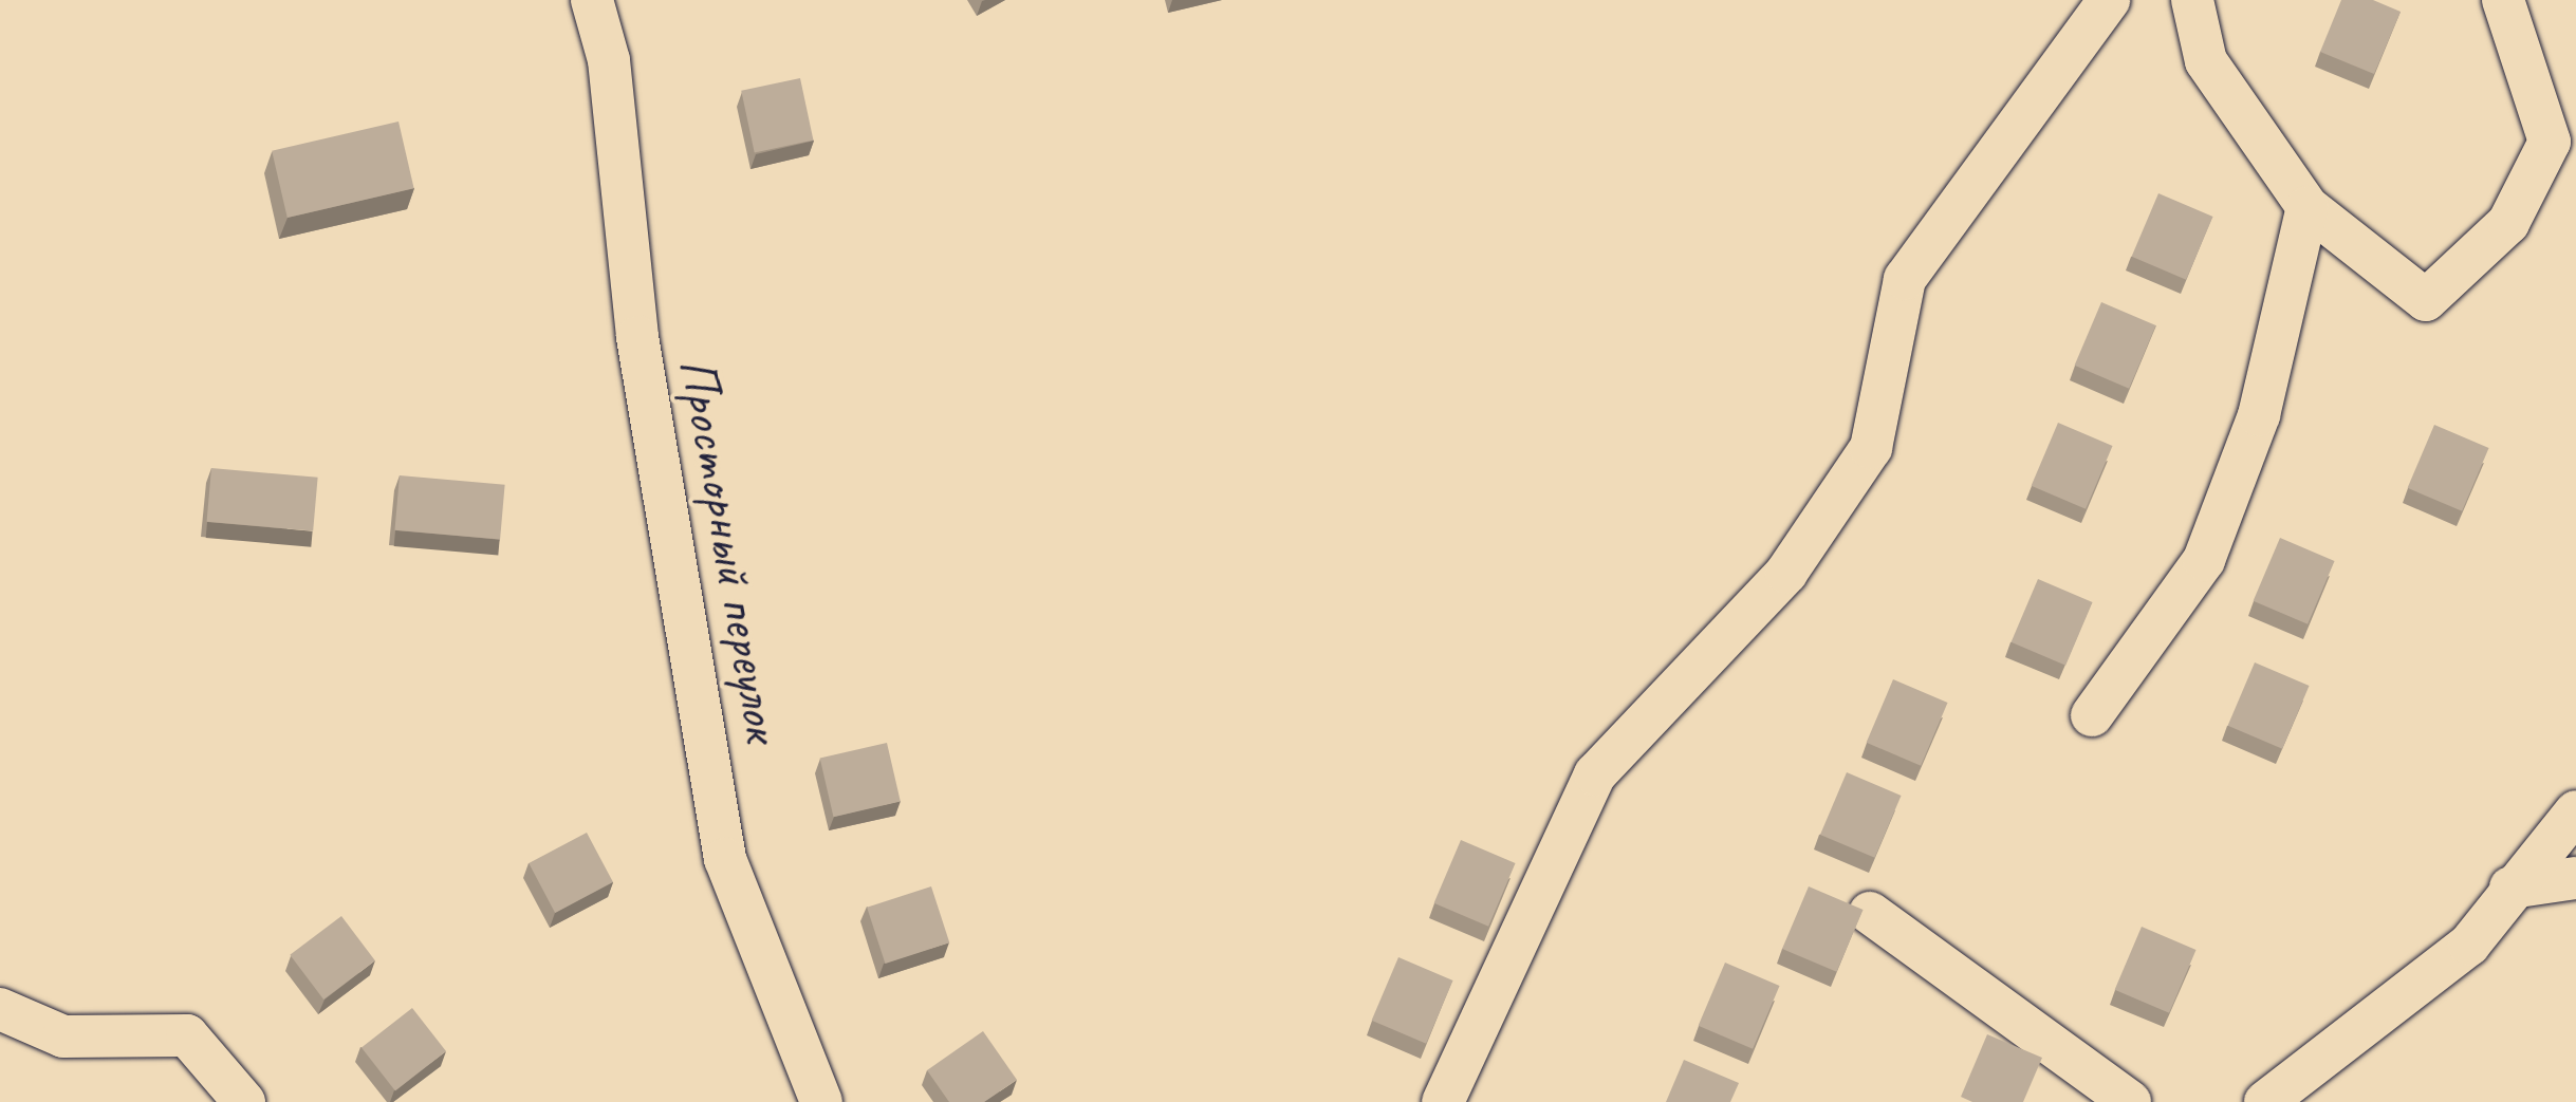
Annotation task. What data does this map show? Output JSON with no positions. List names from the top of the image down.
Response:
{
  "streets": {
    "street": ["Просторный переулок"]
  }
}
